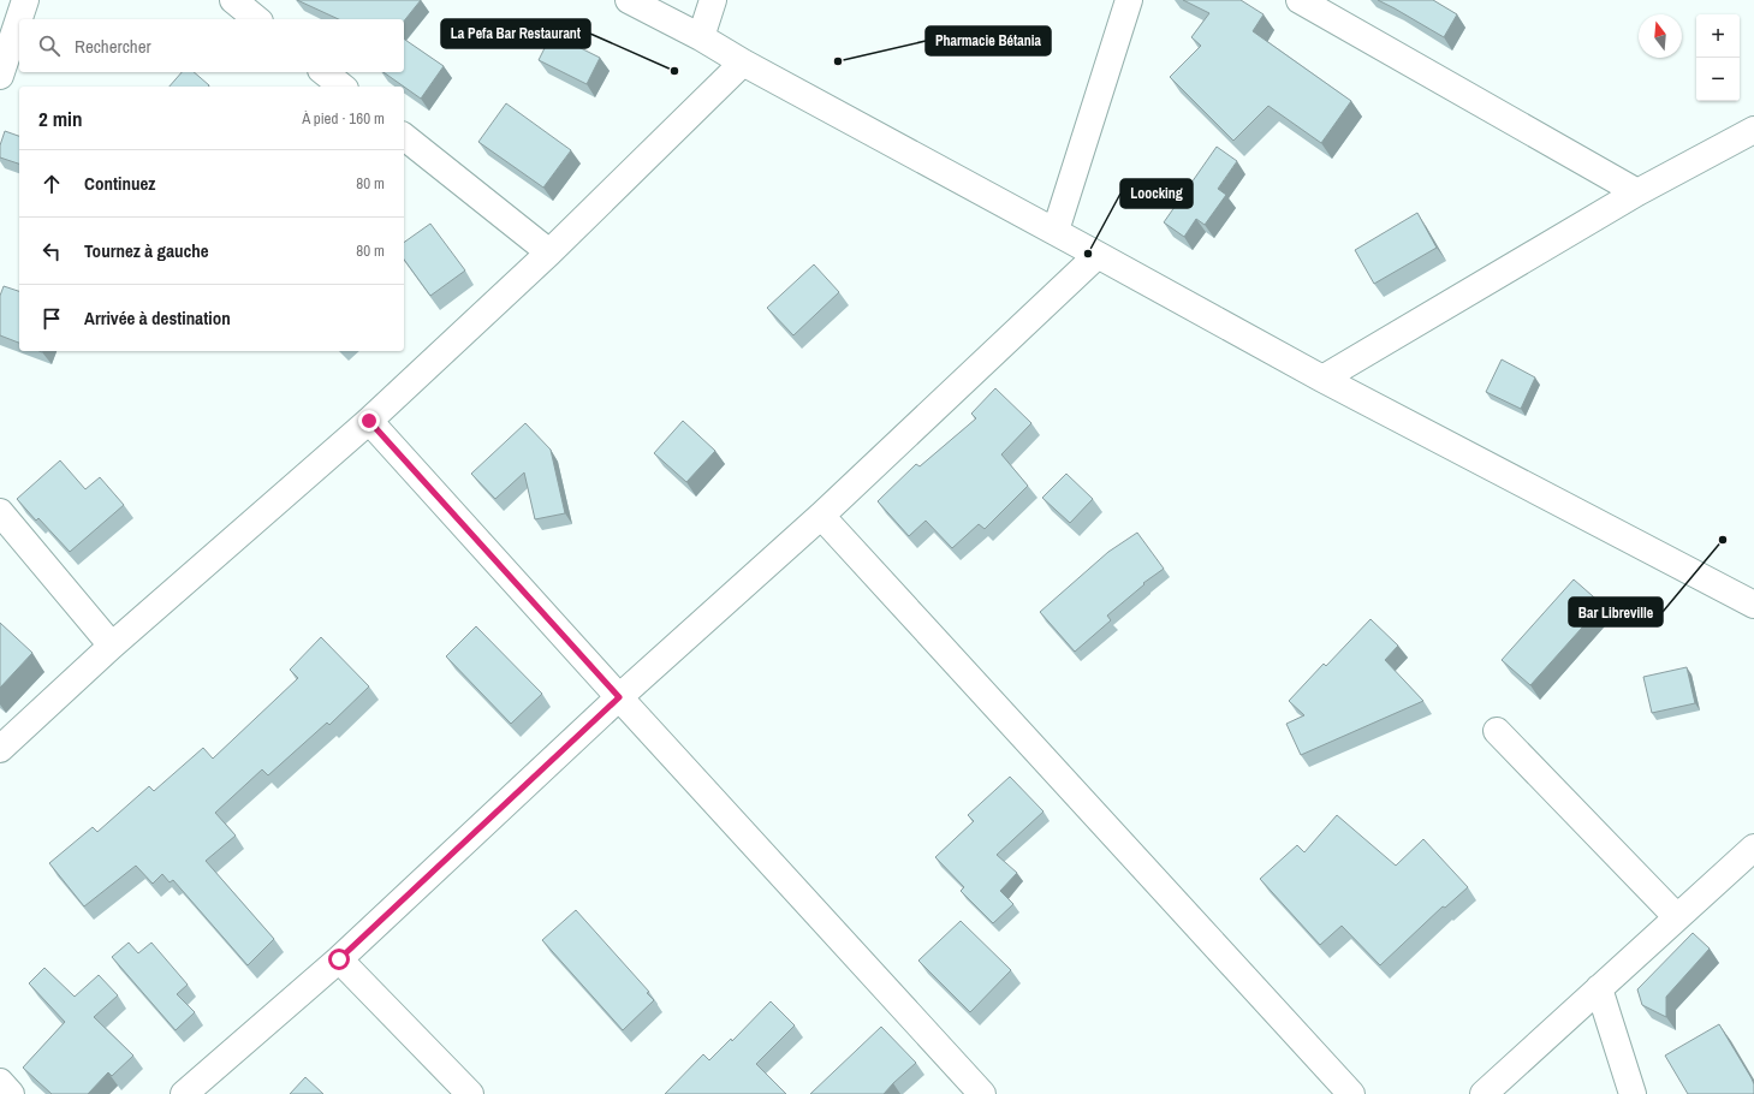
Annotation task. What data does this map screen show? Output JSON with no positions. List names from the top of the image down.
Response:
{
  "places": [
    "Pharmacie Bétania",
    "La Pefa Bar Restaurant",
    "Loocking",
    "Bar Libreville"
  ],
  "north": "top",
  "page": {
    "map_buttons": ["+", "−"],
    "search": "Rechercher",
    "heading": ["2 min", "À pied · 160 m"],
    "list": [
      ["Continuez", "80 m"],
      ["Tournez à gauche", "80 m"],
      "Arrivée à destination"
    ]
  }
}
